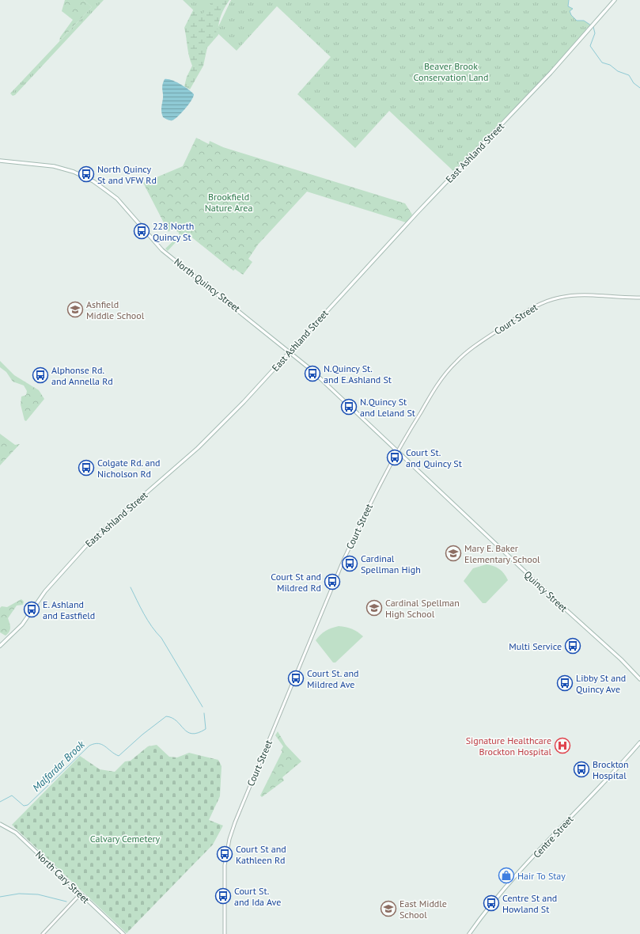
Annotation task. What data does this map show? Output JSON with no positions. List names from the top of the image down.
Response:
{
  "streets": {
    "main road": [
      "East Ashland Street",
      "North Quincy Street",
      "Quincy Street",
      "Centre Street",
      "North Cary Street"
    ],
    "street": ["Court Street"]
  },
  "crossings": [
    ["East Ashland Street", "North Quincy Street"],
    ["North Quincy Street", "Court Street"],
    ["North Quincy Street", "Quincy Street"],
    ["Court Street", "Quincy Street"]
  ],
  "water": ["Malfardar Brook"],
  "parks": ["Beaver Brook Conservation Land", "Brookfield Nature Area", "Calvary Cemetery"],
  "places": {
    "bus stop": [
      "North Quincy St and VFW Rd",
      "228 North Quincy St",
      "N.Quincy St. and E.Ashland St",
      "Alphonse Rd. and Annella Rd",
      "N.Quincy St and Leland St",
      "Court St. and Quincy St",
      "Colgate Rd. and Nicholson Rd",
      "Cardinal Spellman High",
      "Court St and Mildred Rd",
      "E. Ashland and Eastfield",
      "Multi Service",
      "Court St. and Mildred Ave",
      "Libby St and Quincy Ave",
      "Brockton Hospital",
      "Court St and Kathleen Rd",
      "Court St. and Ida Ave",
      "Centre St and Howland St"
    ],
    "school or university": [
      "Ashfield Middle School",
      "Mary E. Baker Elementary School",
      "Cardinal Spellman High School",
      "East Middle School"
    ],
    "hospital": ["Signature Healthcare Brockton Hospital"],
    "shop": ["Hair To Stay"]
  }
}
